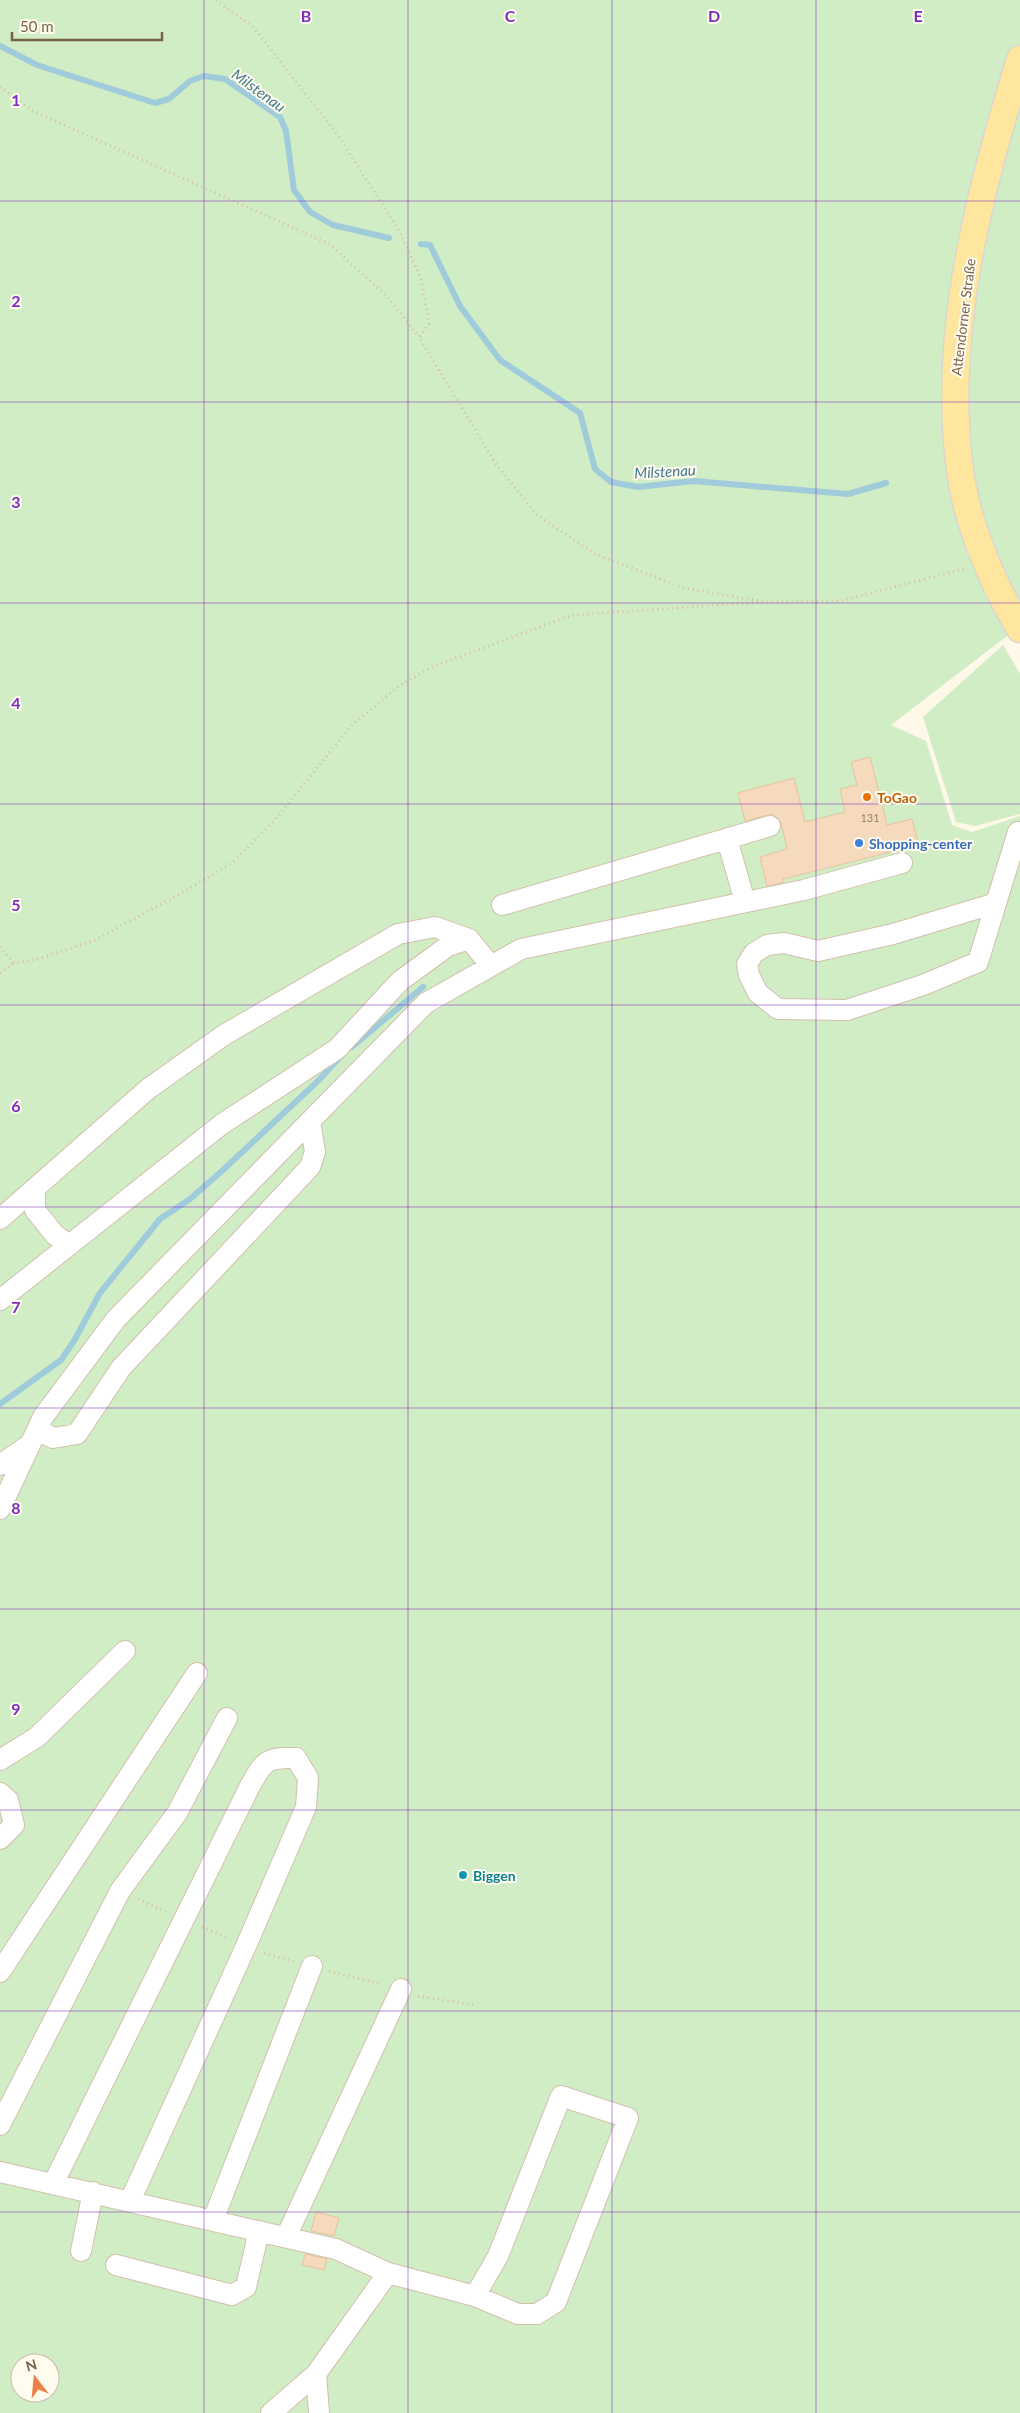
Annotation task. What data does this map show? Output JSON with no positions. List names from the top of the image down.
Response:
{
  "streets": {
    "main road": ["Attendorner Straße"]
  },
  "water": ["Milstenau"],
  "places": ["ToGao", "Shopping-center", "Biggen"],
  "house_numbers": ["131"],
  "scale_bar": "50 m",
  "north": "top",
  "grid": {
    "columns": [
      "B",
      "C",
      "D",
      "E"
    ],
    "rows": [
      "1",
      "2",
      "3",
      "4",
      "5",
      "6",
      "7",
      "8",
      "9"
    ]
  }
}
